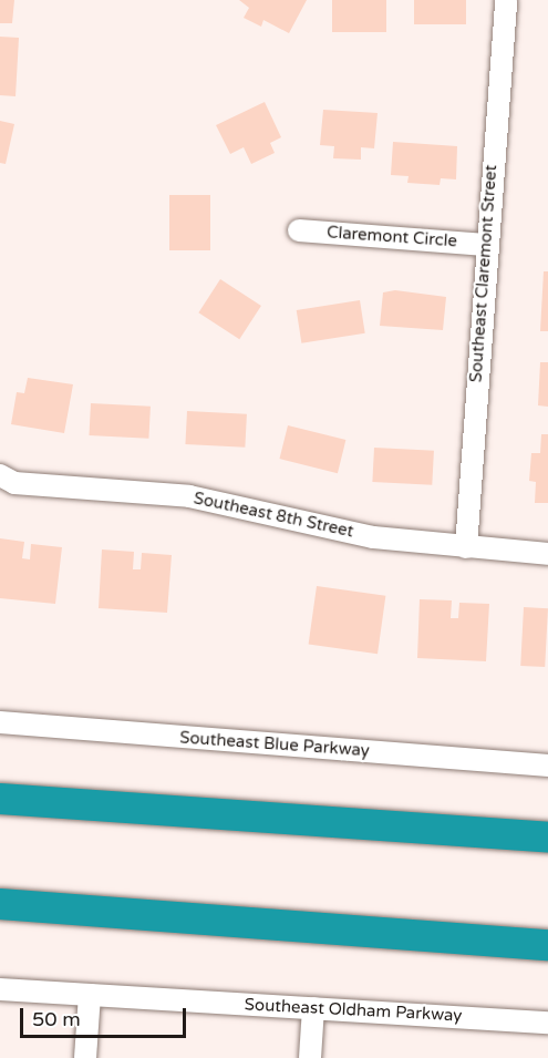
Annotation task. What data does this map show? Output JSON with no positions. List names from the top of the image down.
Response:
{
  "streets": {
    "street": [
      "Claremont Circle",
      "Southeast Claremont Street",
      "Southeast 8th Street",
      "Southeast Blue Parkway",
      "Southeast Oldham Parkway"
    ]
  },
  "crossings": [
    ["Claremont Circle", "Southeast Claremont Street"],
    ["Southeast Claremont Street", "Southeast 8th Street"]
  ],
  "scale_bar": "50 m"
}
